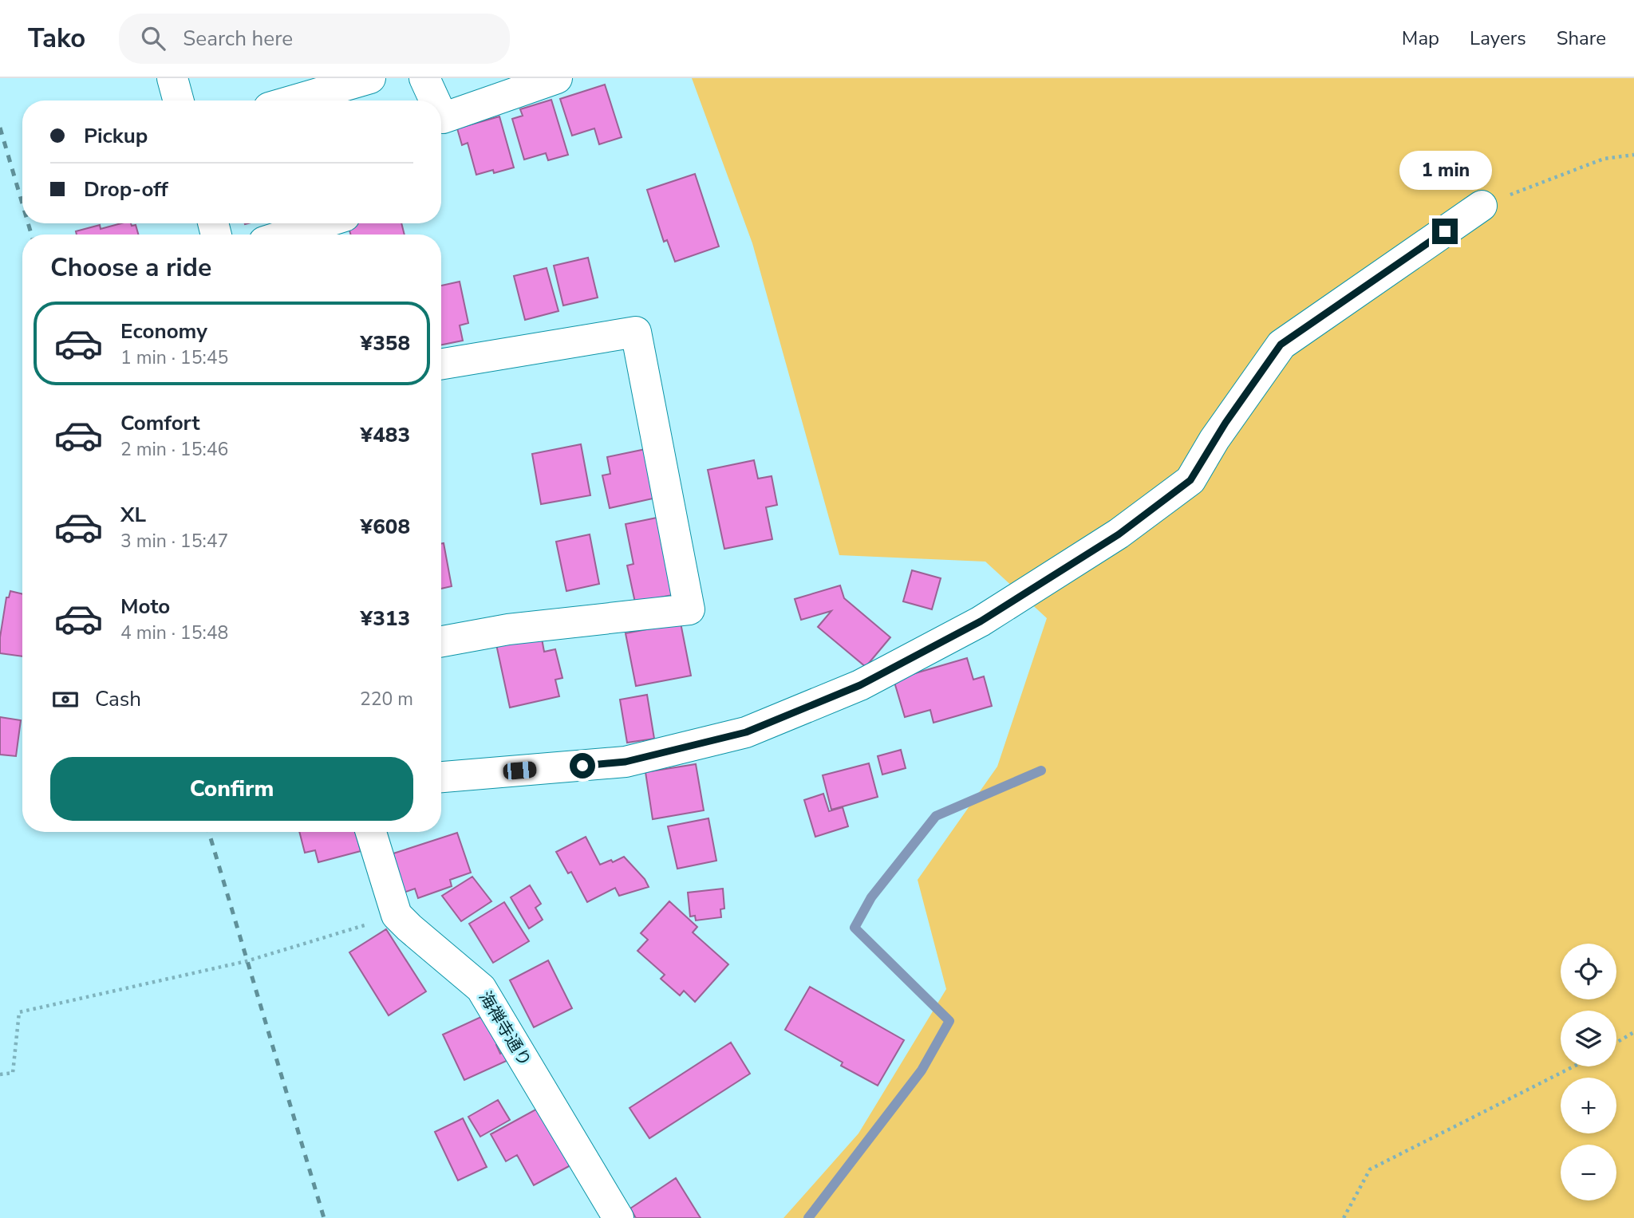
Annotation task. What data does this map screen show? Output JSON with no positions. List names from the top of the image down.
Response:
{
  "streets": {
    "street": ["海禅寺通り"]
  },
  "page": {
    "header": "Tako",
    "search": "Search here",
    "nav": ["Map", "Layers", "Share"],
    "banner": ["Pickup", "Drop-off"],
    "bubble": "1 min",
    "heading": "Choose a ride",
    "list": [
      {
        "name": "Economy",
        "note": "1 min · 15:45",
        "value": "¥358"
      },
      {
        "name": "Comfort",
        "note": "2 min · 15:46",
        "value": "¥483"
      },
      {
        "name": "XL",
        "note": "3 min · 15:47",
        "value": "¥608"
      },
      {
        "name": "Moto",
        "note": "4 min · 15:48",
        "value": "¥313"
      }
    ],
    "pay": ["Cash", "220 m"],
    "buttons": "Confirm",
    "map_buttons": ["+", "−"]
  }
}
